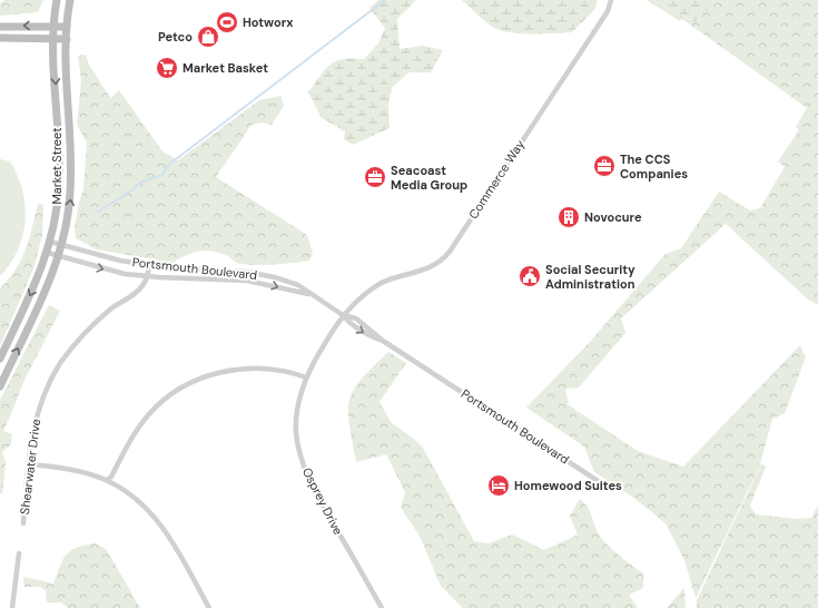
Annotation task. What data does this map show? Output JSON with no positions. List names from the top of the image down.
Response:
{
  "streets": {
    "main road": ["Market Street"],
    "street": [
      "Commerce Way",
      "Portsmouth Boulevard",
      "Shearwater Drive",
      "Osprey Drive"
    ]
  },
  "crossings": [
    ["Market Street", "Portsmouth Boulevard"],
    ["Commerce Way", "Portsmouth Boulevard"],
    ["Commerce Way", "Osprey Drive"],
    ["Portsmouth Boulevard", "Shearwater Drive"],
    ["Portsmouth Boulevard", "Osprey Drive"]
  ],
  "places": {
    "sports": ["Hotworx"],
    "shop": ["Petco"],
    "supermarket": ["Market Basket"],
    "office": ["The CCS Companies", "Seacoast Media Group"],
    "building": ["Novocure"],
    "public building": ["Social Security Administration"],
    "hotel": ["Homewood Suites"]
  }
}
